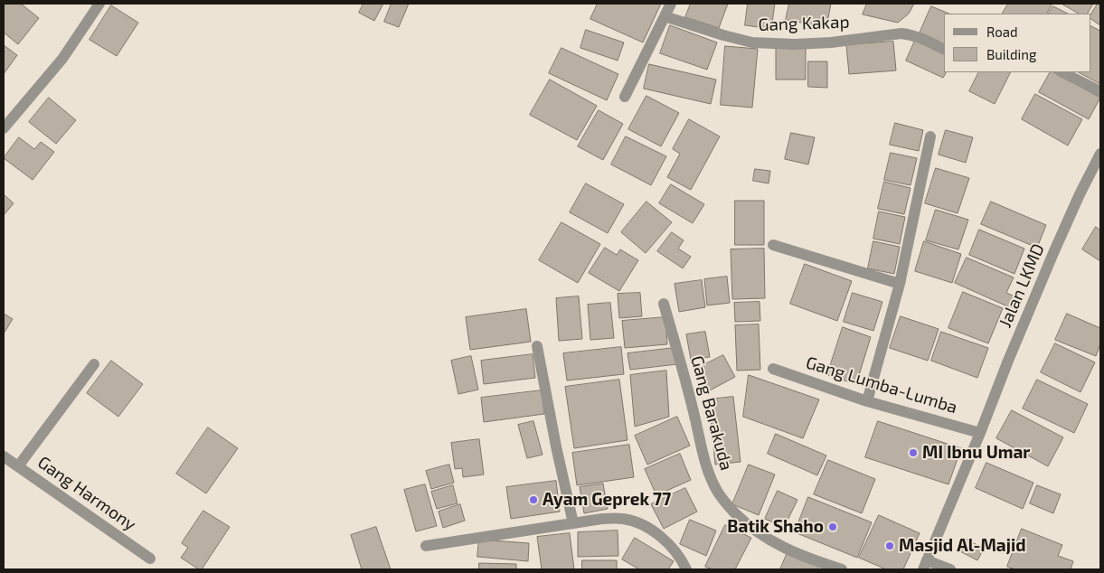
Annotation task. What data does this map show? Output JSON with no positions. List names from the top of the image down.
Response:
{
  "streets": {
    "street": [
      "Gang Kakap",
      "Jalan LKMD",
      "Gang Lumba-Lumba",
      "Gang Barakuda",
      "Gang Harmony"
    ]
  },
  "crossings": [
    ["Jalan LKMD", "Gang Lumba-Lumba"]
  ],
  "places": [
    "MI Ibnu Umar",
    "Ayam Geprek 77",
    "Batik Shaho",
    "Masjid Al-Majid"
  ],
  "legend": ["Road", "Building"]
}
